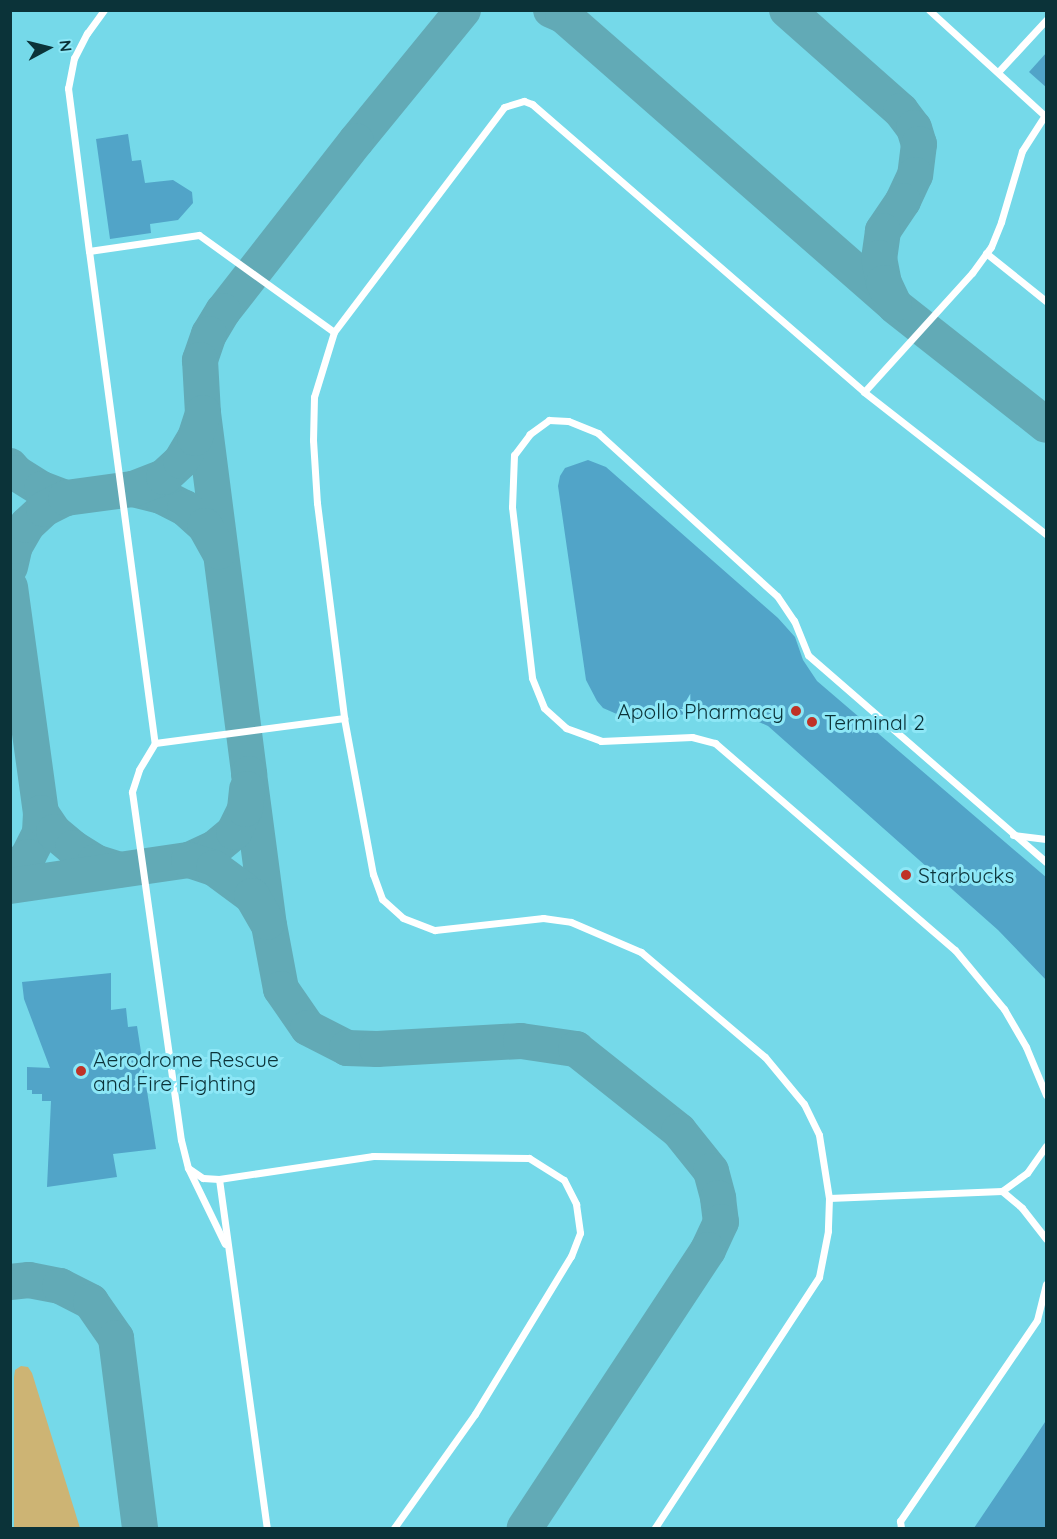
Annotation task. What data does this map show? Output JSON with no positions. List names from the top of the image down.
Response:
{
  "places": [
    "Apollo Pharmacy",
    "Terminal 2",
    "Starbucks",
    "Aerodrome Rescue and Fire Fighting"
  ],
  "north": "right"
}
